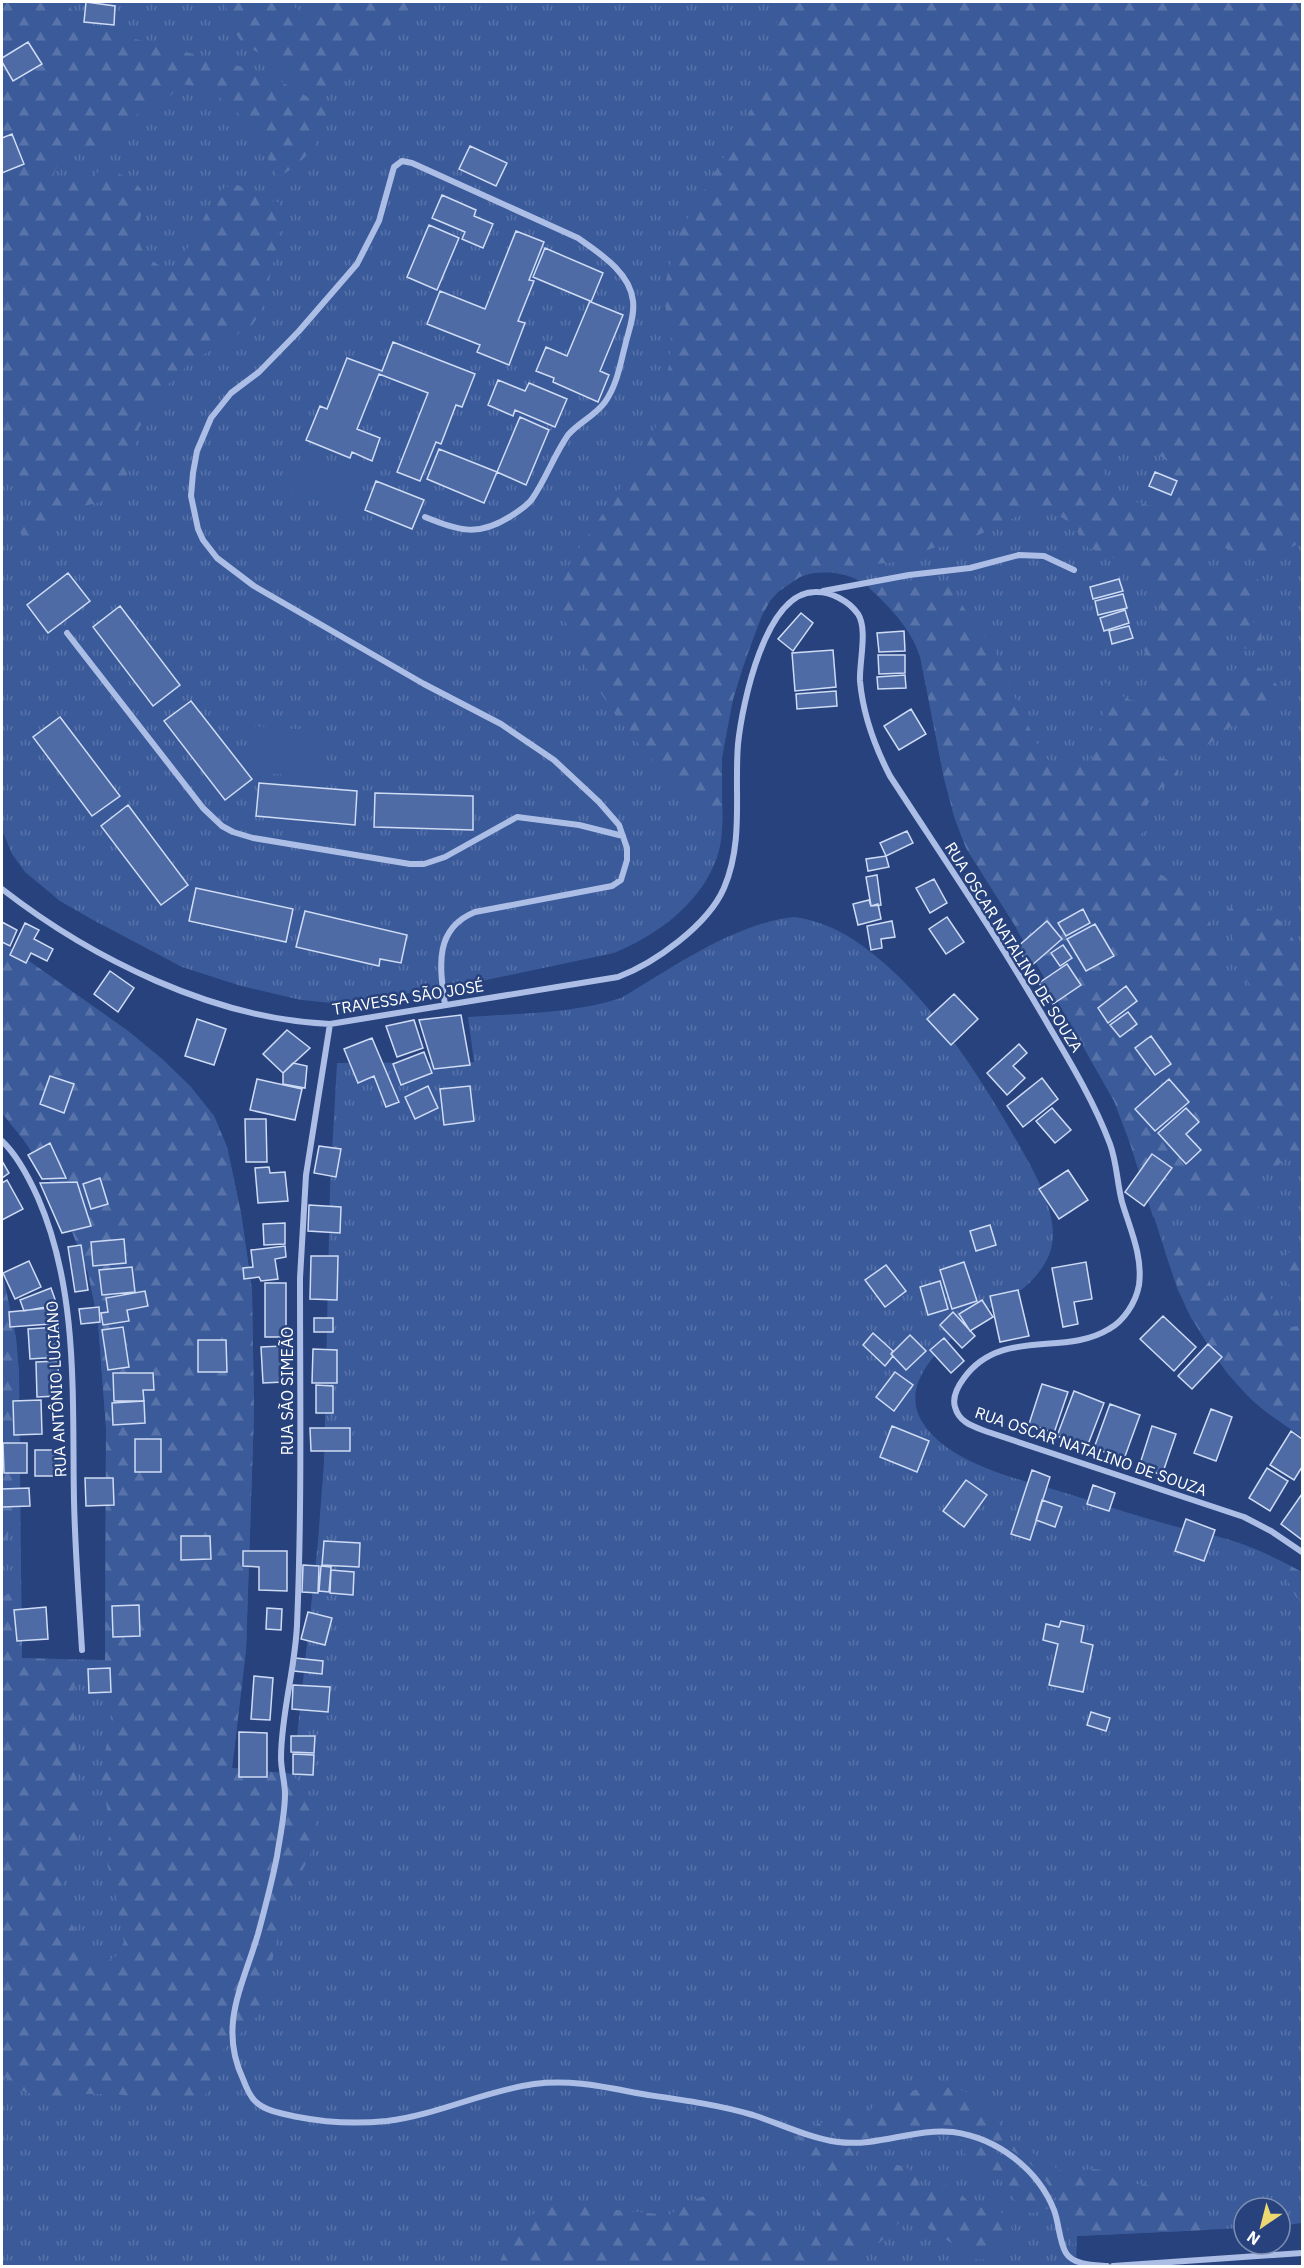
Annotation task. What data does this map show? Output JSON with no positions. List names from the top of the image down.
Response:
{
  "streets": {
    "street": [
      "RUA OSCAR NATALINO DE SOUZA",
      "TRAVESSA SÃO JOSÉ",
      "RUA ANTÔNIO LUCIANO",
      "RUA SÃO SIMEÃO"
    ]
  },
  "crossings": [
    ["RUA OSCAR NATALINO DE SOUZA", "TRAVESSA SÃO JOSÉ"],
    ["TRAVESSA SÃO JOSÉ", "RUA SÃO SIMEÃO"]
  ],
  "north": "bottom left"
}
